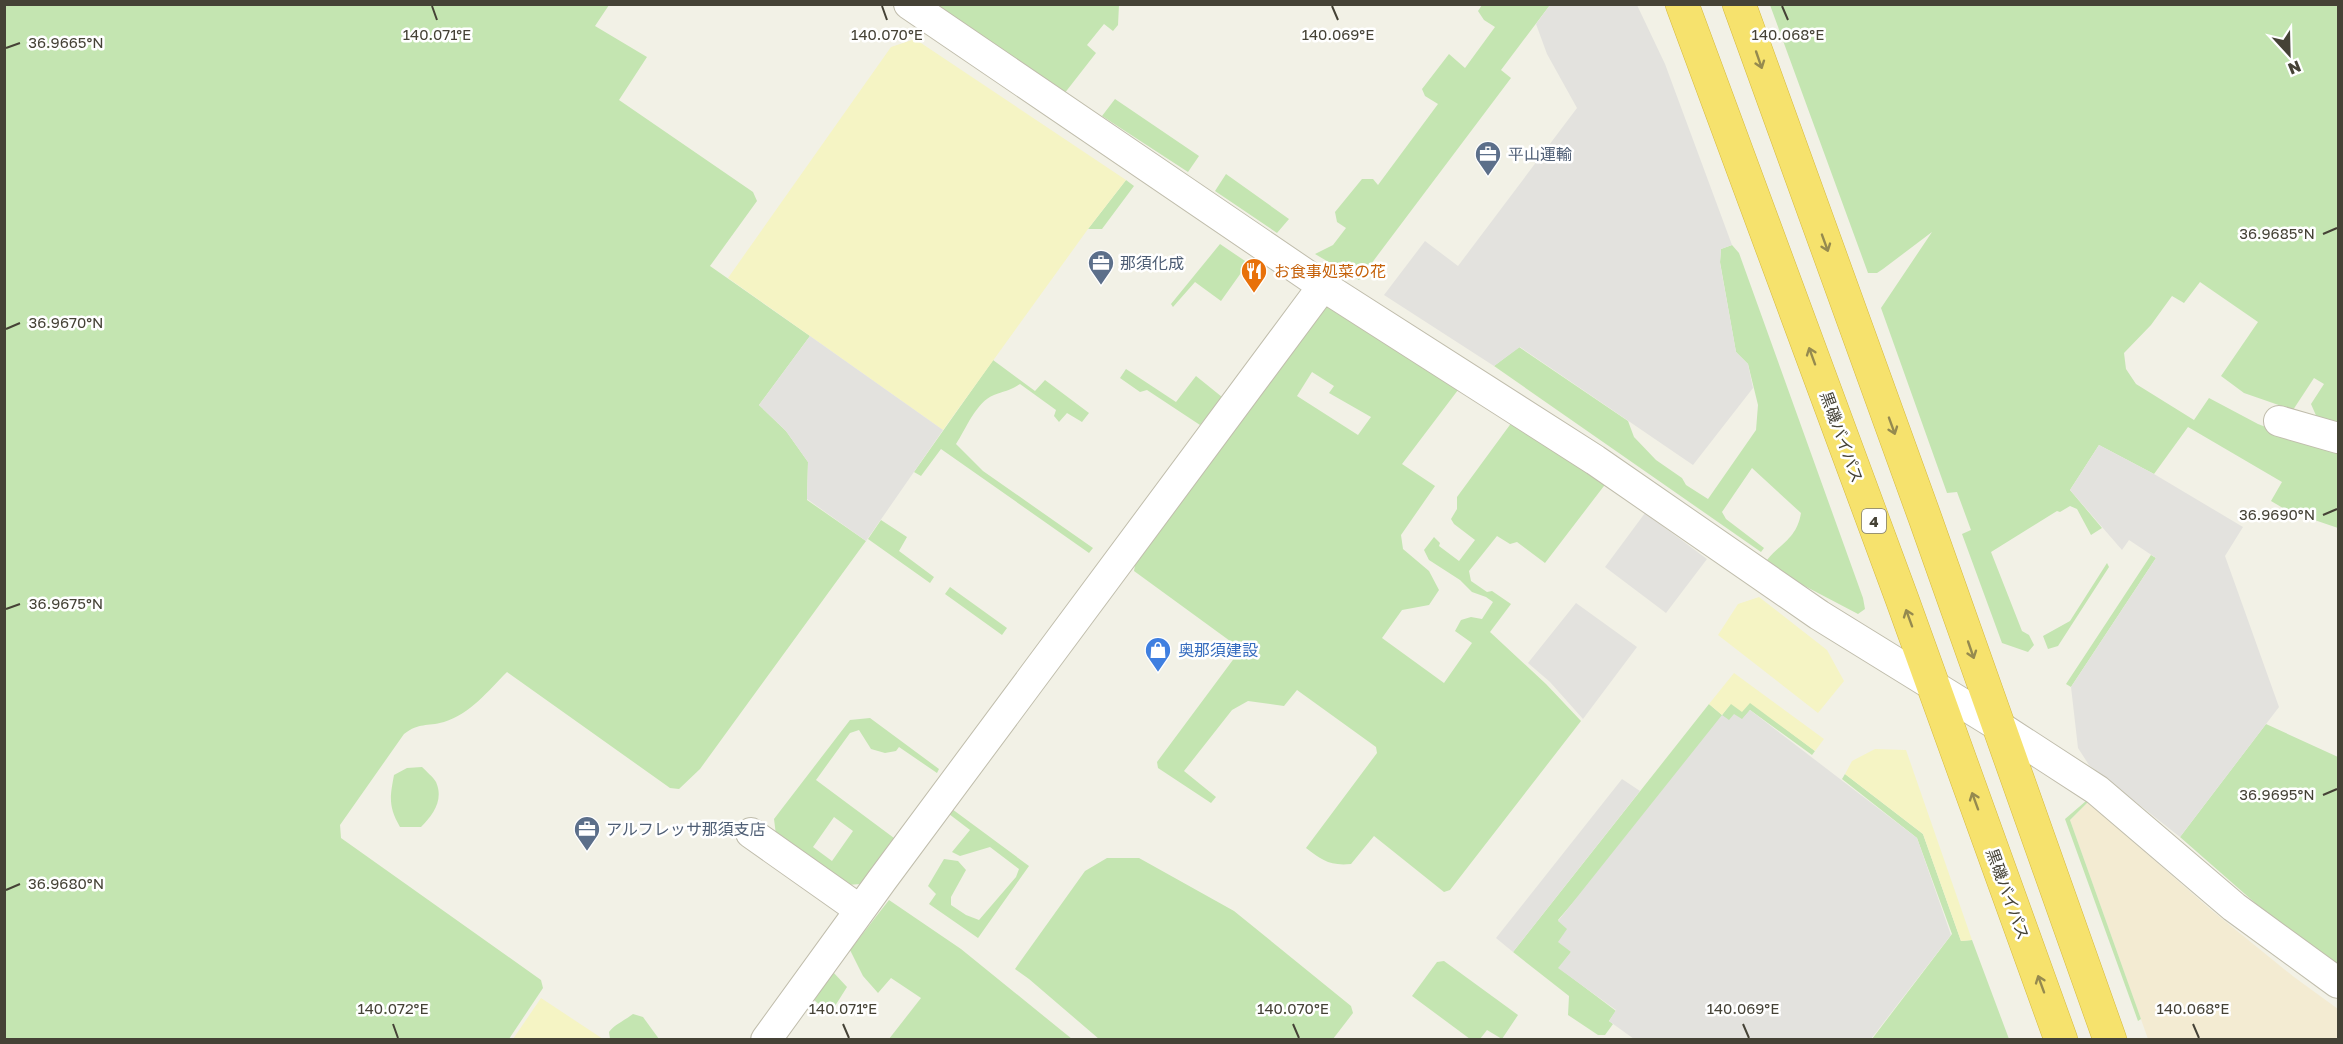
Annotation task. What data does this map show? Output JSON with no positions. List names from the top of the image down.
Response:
{
  "streets": {
    "highway": ["黒磯バイパス", "4"]
  },
  "places": {
    "office": ["平山運輸", "那須化成", "アルフレッサ那須支店"],
    "restaurant": ["お食事処菜の花"],
    "shop": ["奥那須建設"]
  },
  "north": "bottom",
  "coordinates": [
    "140.071°E",
    "140.070°E",
    "140.069°E",
    "140.068°E",
    "36.9665°N",
    "36.9685°N",
    "36.9670°N",
    "36.9690°N",
    "36.9675°N",
    "36.9695°N",
    "36.9680°N",
    "140.072°E"
  ]
}
